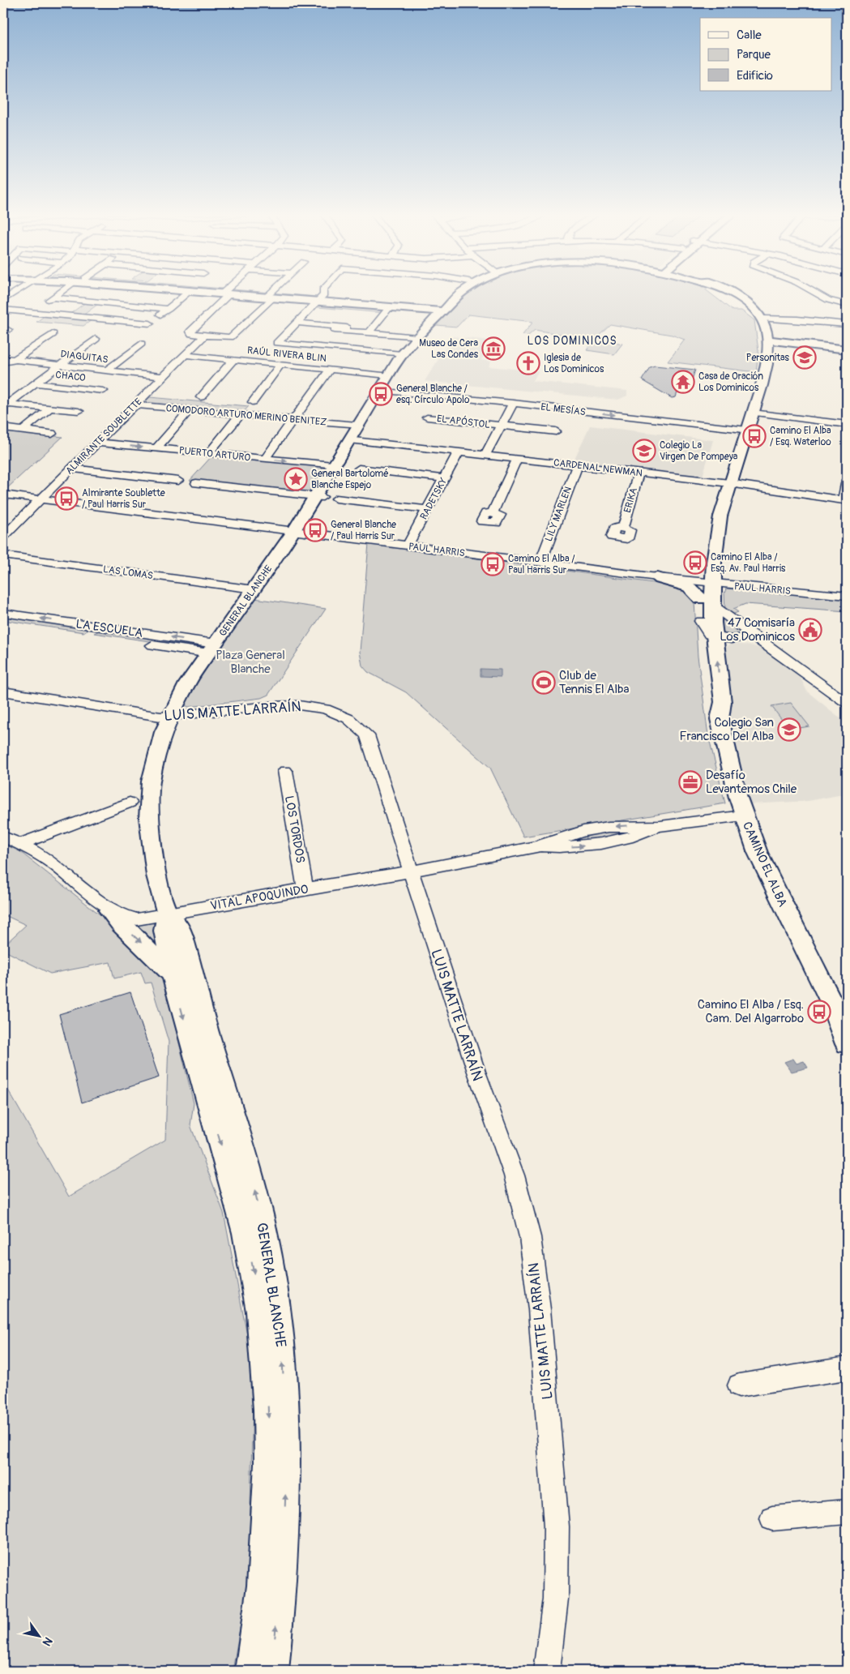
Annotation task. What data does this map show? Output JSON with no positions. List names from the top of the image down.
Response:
{
  "streets": {
    "main road": ["GENERAL BLANCHE", "CAMINO EL ALBA"],
    "street": [
      "RAÚL RIVERA BLIN",
      "DIAGUITAS",
      "CHACO",
      "EL MESÍAS",
      "COMODORO ARTURO MERINO BENITEZ",
      "EL APÓSTOL",
      "ALMIRANTE SOUBLETTE",
      "PUERTO ARTURO",
      "CARDENAL NEWMAN",
      "RADETSKY",
      "ERIKA",
      "LILY MARLEN",
      "PAUL HARRIS",
      "LAS LOMAS",
      "LA ESCUELA",
      "LUIS MATTE LARRAÍN",
      "LOS TORDOS",
      "VITAL APOQUINDO"
    ]
  },
  "crossings": [
    ["RAÚL RIVERA BLIN", "ALMIRANTE SOUBLETTE"],
    ["RAÚL RIVERA BLIN", "GENERAL BLANCHE"],
    ["DIAGUITAS", "ALMIRANTE SOUBLETTE"],
    ["EL MESÍAS", "EL APÓSTOL"],
    ["EL MESÍAS", "GENERAL BLANCHE"],
    ["EL MESÍAS", "CAMINO EL ALBA"],
    ["COMODORO ARTURO MERINO BENITEZ", "ALMIRANTE SOUBLETTE"],
    ["COMODORO ARTURO MERINO BENITEZ", "GENERAL BLANCHE"],
    ["EL APÓSTOL", "CARDENAL NEWMAN"],
    ["ALMIRANTE SOUBLETTE", "PUERTO ARTURO"],
    ["ALMIRANTE SOUBLETTE", "PAUL HARRIS"],
    ["PUERTO ARTURO", "GENERAL BLANCHE"],
    ["CARDENAL NEWMAN", "RADETSKY"],
    ["CARDENAL NEWMAN", "ERIKA"],
    ["CARDENAL NEWMAN", "LILY MARLEN"],
    ["CARDENAL NEWMAN", "GENERAL BLANCHE"],
    ["CARDENAL NEWMAN", "CAMINO EL ALBA"],
    ["RADETSKY", "PAUL HARRIS"],
    ["LILY MARLEN", "PAUL HARRIS"],
    ["PAUL HARRIS", "GENERAL BLANCHE"],
    ["PAUL HARRIS", "CAMINO EL ALBA"],
    ["LAS LOMAS", "GENERAL BLANCHE"],
    ["GENERAL BLANCHE", "LA ESCUELA"],
    ["GENERAL BLANCHE", "LUIS MATTE LARRAÍN"],
    ["GENERAL BLANCHE", "VITAL APOQUINDO"],
    ["LUIS MATTE LARRAÍN", "VITAL APOQUINDO"],
    ["LOS TORDOS", "VITAL APOQUINDO"],
    ["CAMINO EL ALBA", "VITAL APOQUINDO"]
  ],
  "one_way": ["EL MESÍAS"],
  "districts": ["LOS DOMINICOS"],
  "parks": ["Plaza General Blanche"],
  "places": {
    "museum": ["Museo de Cera Las Condes"],
    "school or university": ["Personitas", "Colegio La Virgen De Pompeya", "Colegio San Francisco Del Alba"],
    "church": ["Iglesia de Los Dominicos"],
    "temple": ["Casa de Oración Los Dominicos"],
    "bus stop": [
      "General Blanche / esq. Círculo Apolo",
      "Camino El Alba / Esq. Waterloo",
      "Almirante Soublette / Paul Harris Sur",
      "General Blanche / Paul Harris Sur",
      "Camino El Alba / Esq. Av. Paul Harris",
      "Camino El Alba / Paul Harris Sur",
      "Camino El Alba / Esq. Cam. Del Algarrobo"
    ],
    "place": ["General Bartolomé Blanche Espejo"],
    "public building": ["47 Comisaría Los Dominicos"],
    "sports": ["Club de Tennis El Alba"],
    "office": ["Desafío Levantemos Chile"]
  },
  "legend": ["Calle", "Parque", "Edificio"],
  "north": "bottom right"
}
